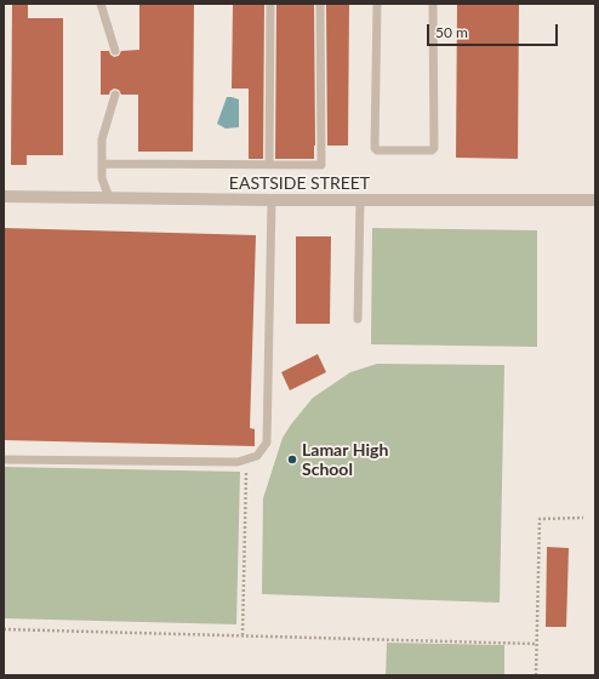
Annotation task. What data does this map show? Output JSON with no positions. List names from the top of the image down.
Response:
{
  "streets": {
    "street": ["EASTSIDE STREET"]
  },
  "places": ["Lamar High School"],
  "scale_bar": "50 m"
}
